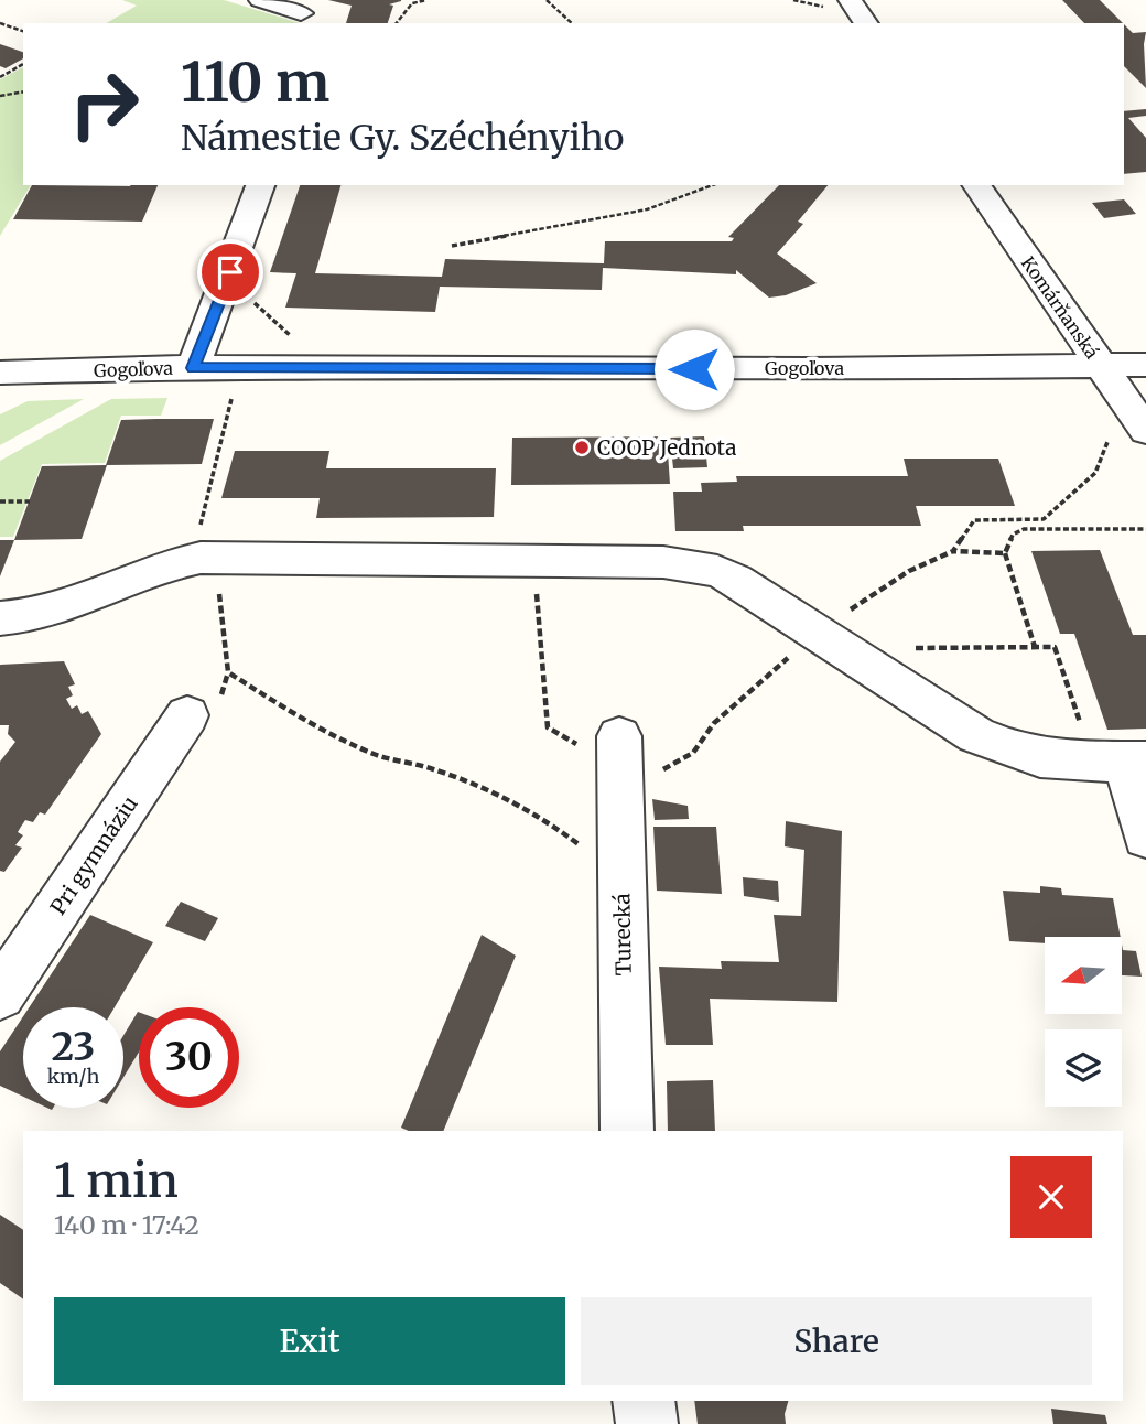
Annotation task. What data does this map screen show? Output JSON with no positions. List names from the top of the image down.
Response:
{
  "streets": {
    "street": [
      "Komárňanská",
      "Gogoľova",
      "Pri gymnáziu",
      "Turecká"
    ]
  },
  "crossings": [
    ["Komárňanská", "Gogoľova"]
  ],
  "places": ["COOP Jednota"],
  "north": "left",
  "page": {
    "turn": ["110 m", "Námestie Gy. Széchényiho"],
    "speed": "23 km/h",
    "limit": "30",
    "heading": ["1 min", "140 m · 17:42"],
    "buttons": ["Exit", "Share"]
  }
}
